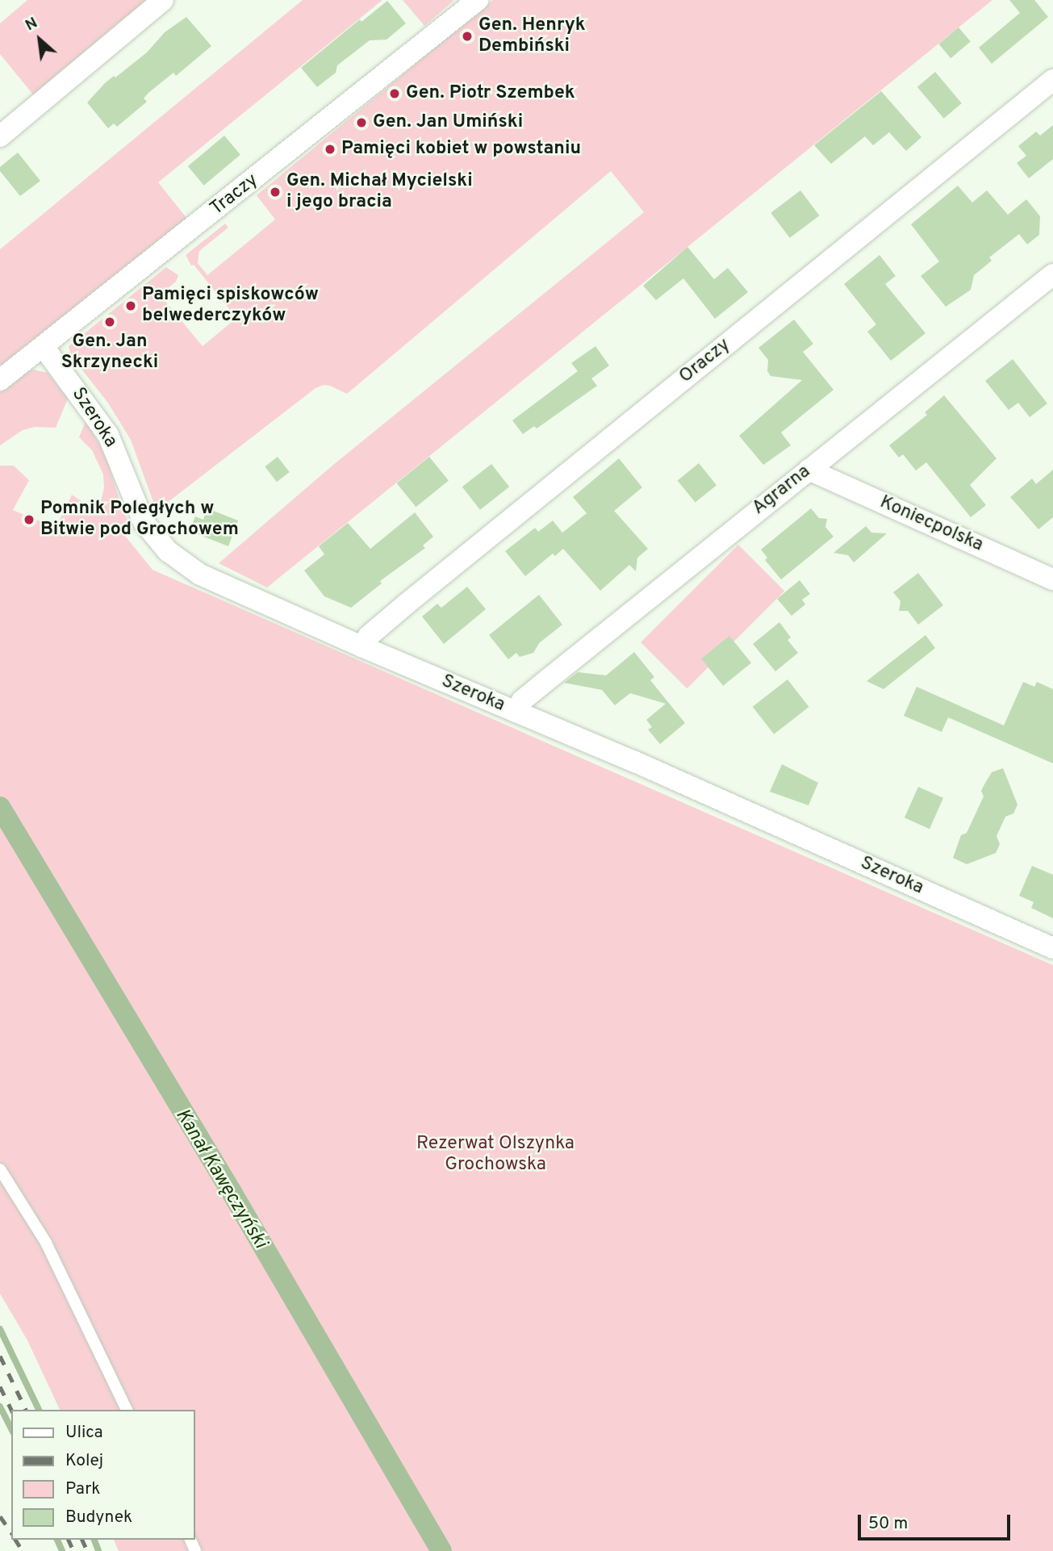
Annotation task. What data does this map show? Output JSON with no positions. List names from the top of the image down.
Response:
{
  "streets": {
    "street": [
      "Traczy",
      "Oraczy",
      "Szeroka",
      "Agrarna",
      "Koniecpolska"
    ]
  },
  "crossings": [
    ["Traczy", "Szeroka"],
    ["Oraczy", "Szeroka"],
    ["Szeroka", "Agrarna"],
    ["Agrarna", "Koniecpolska"]
  ],
  "water": ["Kanał Kawęczyński"],
  "parks": ["Rezerwat Olszynka Grochowska"],
  "places": [
    "Gen. Henryk Dembiński",
    "Gen. Piotr Szembek",
    "Gen. Jan Umiński",
    "Pamięci kobiet w powstaniu",
    "Gen. Michał Mycielski i jego bracia",
    "Pamięci spiskowców belwederczyków",
    "Gen. Jan Skrzynecki",
    "Pomnik Poległych w Bitwie pod Grochowem"
  ],
  "legend": [
    "Ulica",
    "Kolej",
    "Park",
    "Budynek"
  ],
  "scale_bar": "50 m",
  "north": "top left"
}
